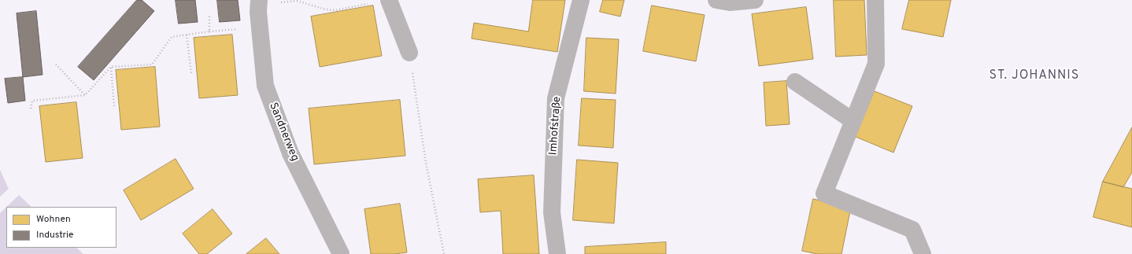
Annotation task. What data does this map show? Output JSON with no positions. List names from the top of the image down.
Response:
{
  "streets": {
    "street": ["Imhofstraße", "Sandnerweg"]
  },
  "districts": ["ST. JOHANNIS"],
  "legend": ["Wohnen", "Industrie"]
}
